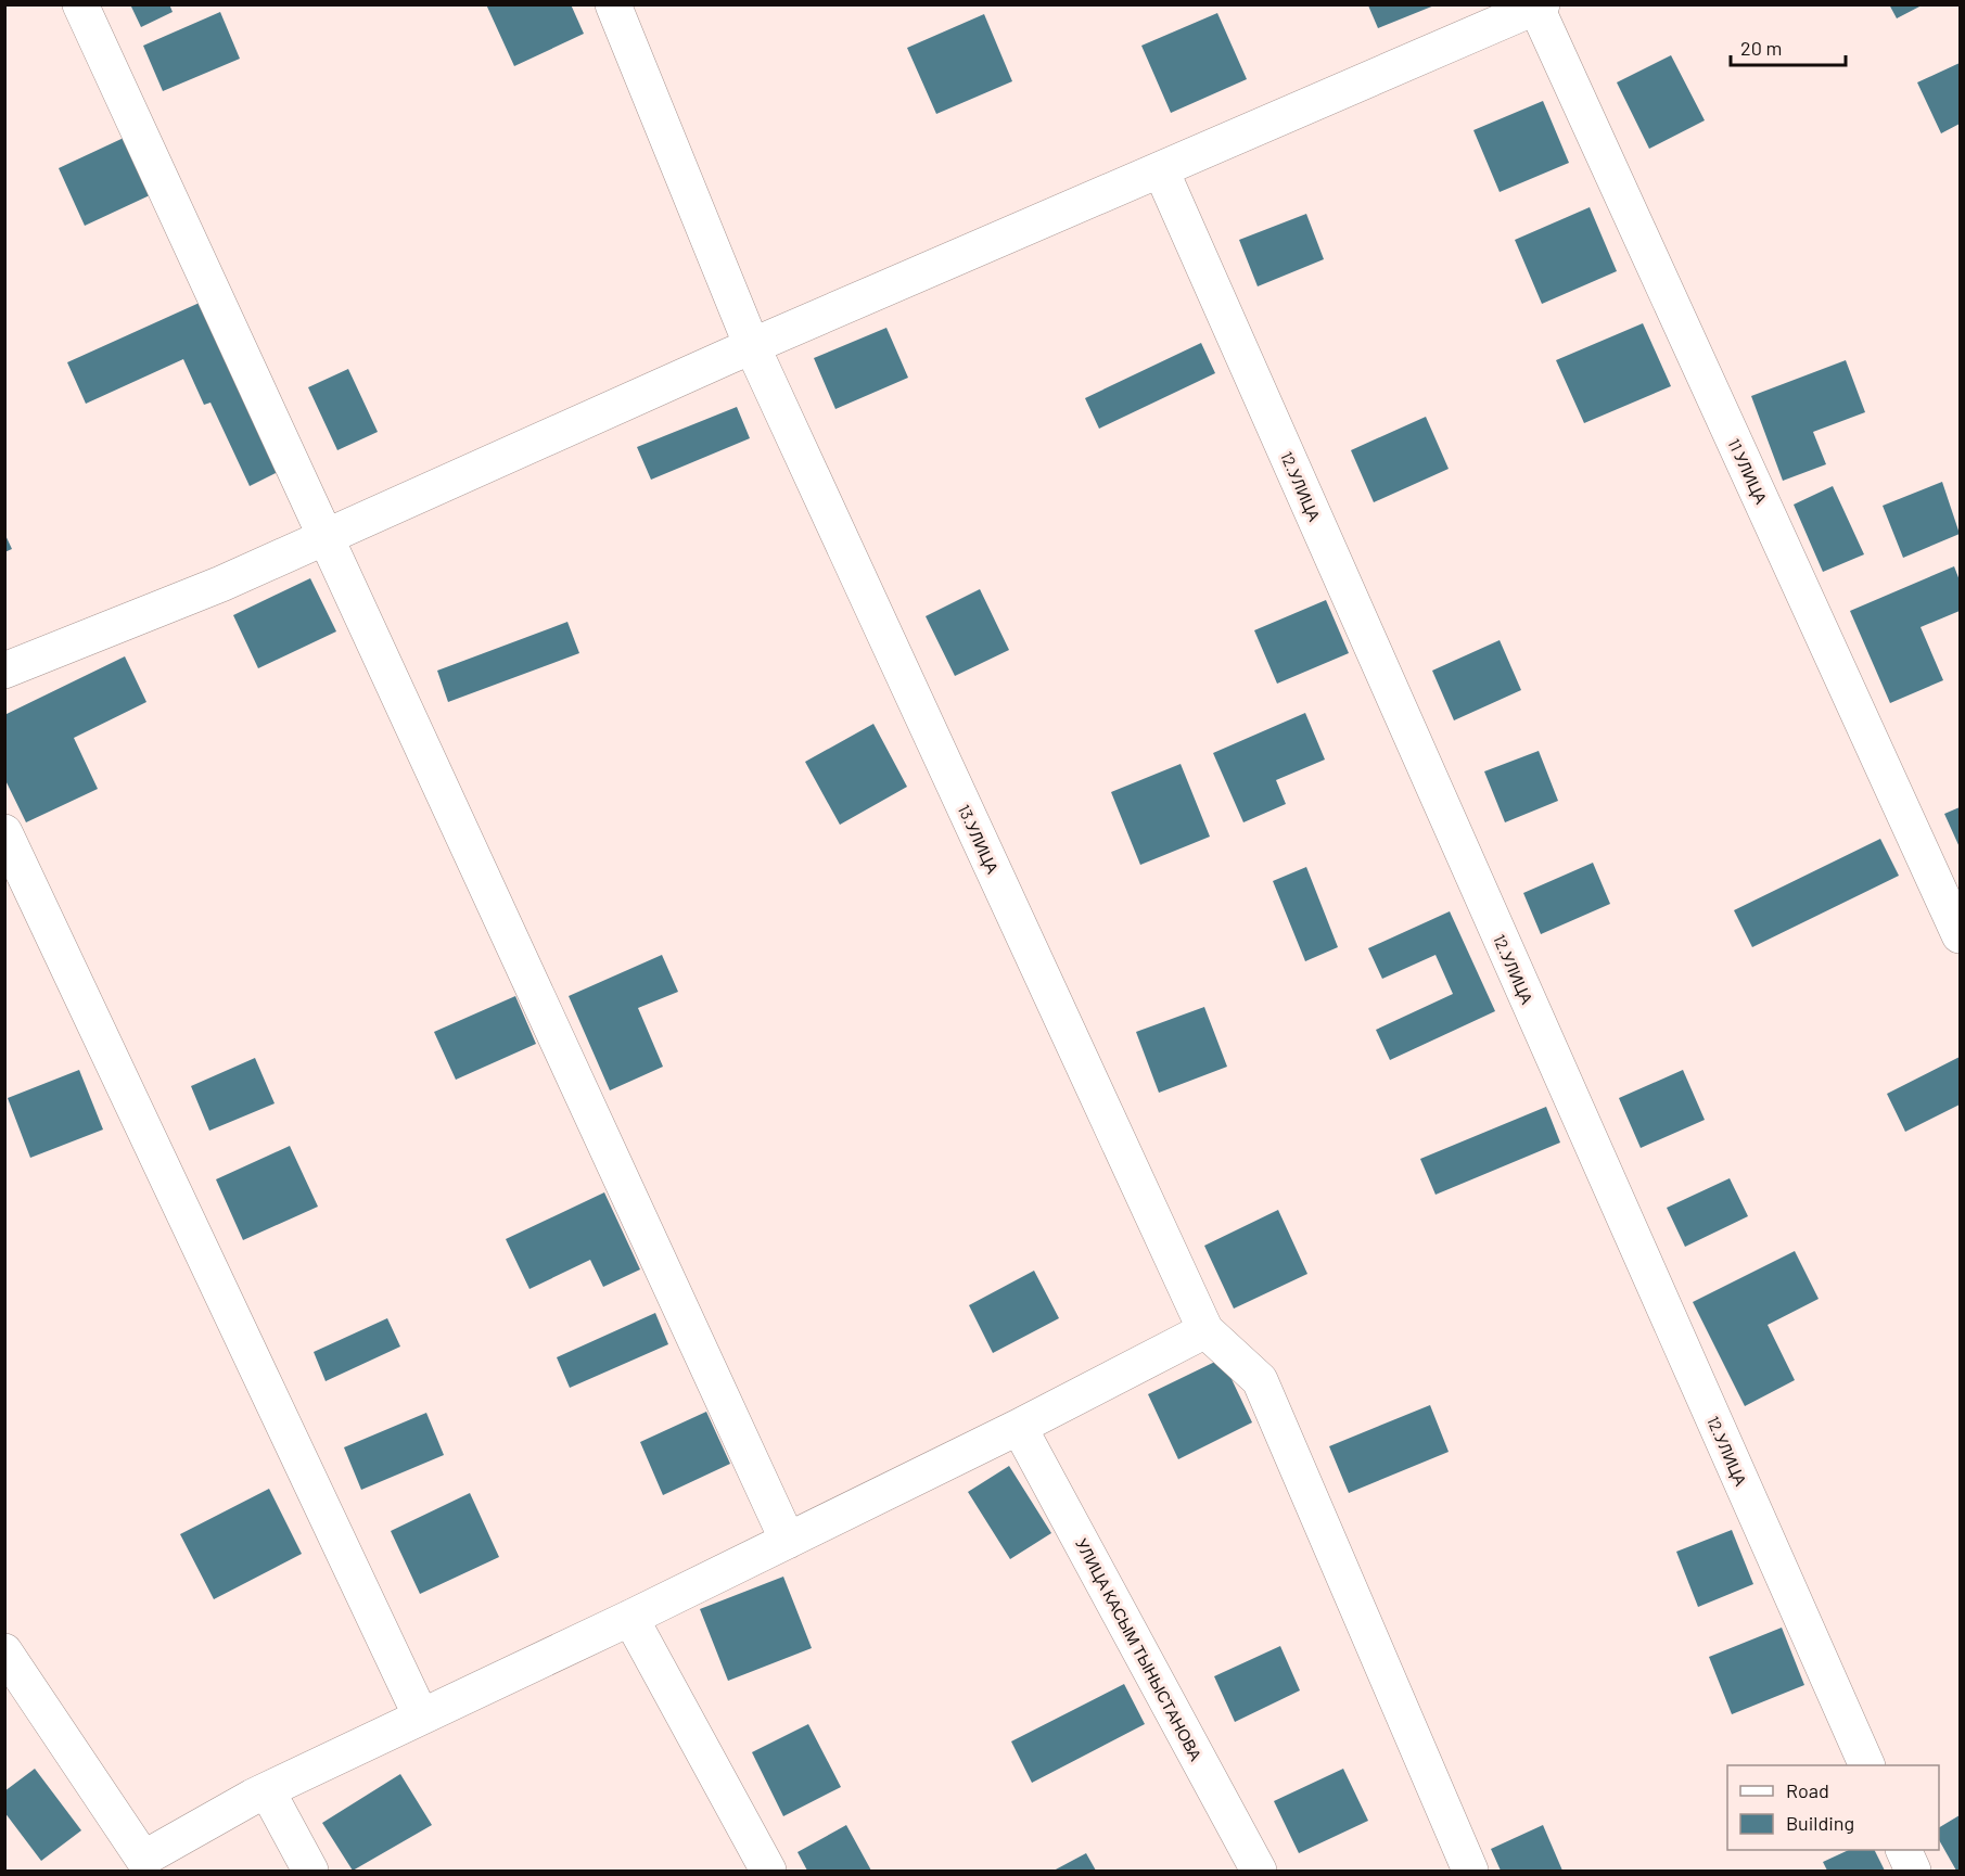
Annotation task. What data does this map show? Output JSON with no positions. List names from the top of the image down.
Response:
{
  "streets": {
    "street": [
      "11 УЛИЦА",
      "12.УЛИЦА",
      "13.УЛИЦА",
      "УЛИЦА КАСЫМ ТЫНЫСТАНОВА"
    ]
  },
  "legend": ["Road", "Building"],
  "scale_bar": "20 m"
}
